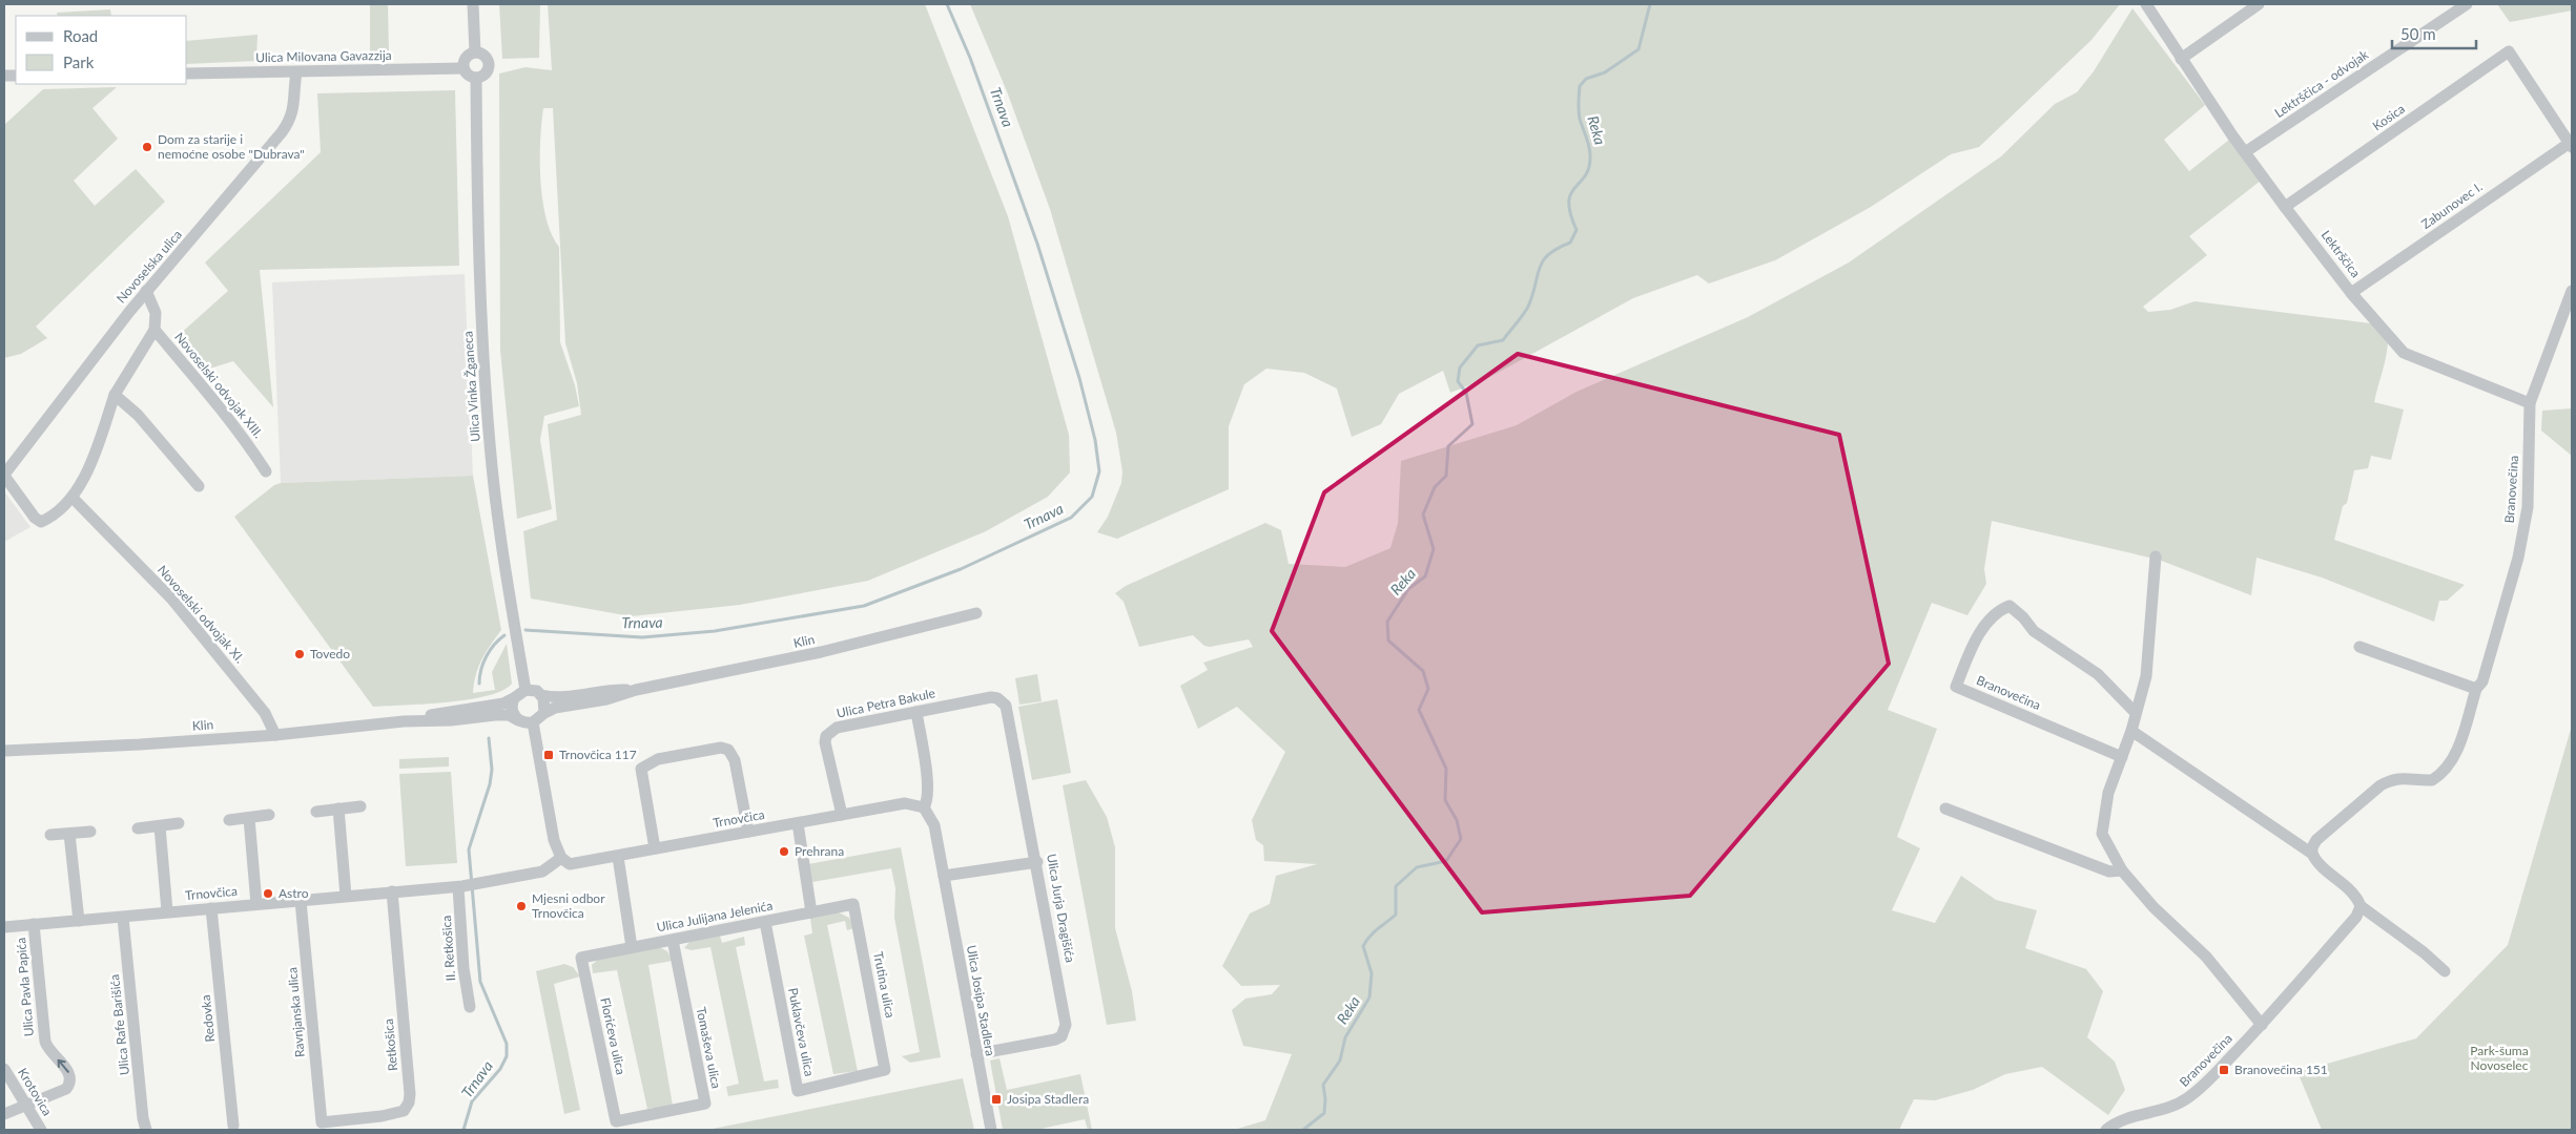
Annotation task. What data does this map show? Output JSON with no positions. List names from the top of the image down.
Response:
{
  "streets": {
    "street": [
      "Ulica Milovana Gavazzija",
      "Lektrščica - odvojak",
      "Kosica",
      "Zabunovec I.",
      "Lektrščica",
      "Novoselska ulica",
      "Novoselski odvojak XIII.",
      "Ulica Vinka Žganeca",
      "Branovečina",
      "Novoselski odvojak XI.",
      "Klin",
      "Ulica Petra Bakule",
      "Trnovčica",
      "Ulica Jurja Dragišića",
      "Ulica Julijana Jelenića",
      "II. Retkošica",
      "Trutina ulica",
      "Ulica Pavla Papića",
      "Ulica Josipa Stadlera",
      "Ravnjanska ulica",
      "Redovka",
      "Ulica Rafe Barišića",
      "Puklavčeva ulica",
      "Florićeva ulica",
      "Retkošica",
      "Tomaševa ulica",
      "Krotovica"
    ]
  },
  "crossings": [
    ["Ulica Milovana Gavazzija", "Novoselska ulica"],
    ["Ulica Milovana Gavazzija", "Ulica Vinka Žganeca"],
    ["Lektrščica - odvojak", "Lektrščica"],
    ["Kosica", "Zabunovec I."],
    ["Kosica", "Lektrščica"],
    ["Zabunovec I.", "Lektrščica"],
    ["Lektrščica", "Branovečina"],
    ["Novoselska ulica", "Novoselski odvojak XIII."],
    ["Novoselska ulica", "Novoselski odvojak XI."],
    ["Novoselski odvojak XIII.", "Novoselski odvojak XI."],
    ["Ulica Vinka Žganeca", "Klin"],
    ["Novoselski odvojak XI.", "Klin"],
    ["Ulica Petra Bakule", "Trnovčica"],
    ["Ulica Petra Bakule", "Ulica Jurja Dragišića"],
    ["Trnovčica", "II. Retkošica"],
    ["Trnovčica", "Ulica Pavla Papića"],
    ["Trnovčica", "Ulica Josipa Stadlera"],
    ["Trnovčica", "Ravnjanska ulica"],
    ["Trnovčica", "Redovka"],
    ["Trnovčica", "Ulica Rafe Barišića"],
    ["Trnovčica", "Retkošica"],
    ["Ulica Jurja Dragišića", "Ulica Josipa Stadlera"],
    ["Ulica Julijana Jelenića", "Trutina ulica"],
    ["Ulica Julijana Jelenića", "Puklavčeva ulica"],
    ["Ulica Julijana Jelenića", "Florićeva ulica"],
    ["Ulica Julijana Jelenića", "Tomaševa ulica"],
    ["Trutina ulica", "Puklavčeva ulica"],
    ["Ulica Pavla Papića", "Krotovica"],
    ["Ravnjanska ulica", "Retkošica"],
    ["Florićeva ulica", "Tomaševa ulica"]
  ],
  "one_way": ["Ulica Pavla Papića"],
  "water": ["Trnava", "Reka"],
  "parks": ["Park-šuma Novoselec"],
  "places": {
    "other": [
      "Dom za starije i nemoćne osobe \"Dubrava\"",
      "Tovedo",
      "Prehrana",
      "Astro",
      "Mjesni odbor Trnovčica"
    ],
    "transit": ["Trnovčica 117", "Branovečina 151", "Josipa Stadlera"]
  },
  "legend": ["Road", "Park"],
  "scale_bar": "50 m"
}
